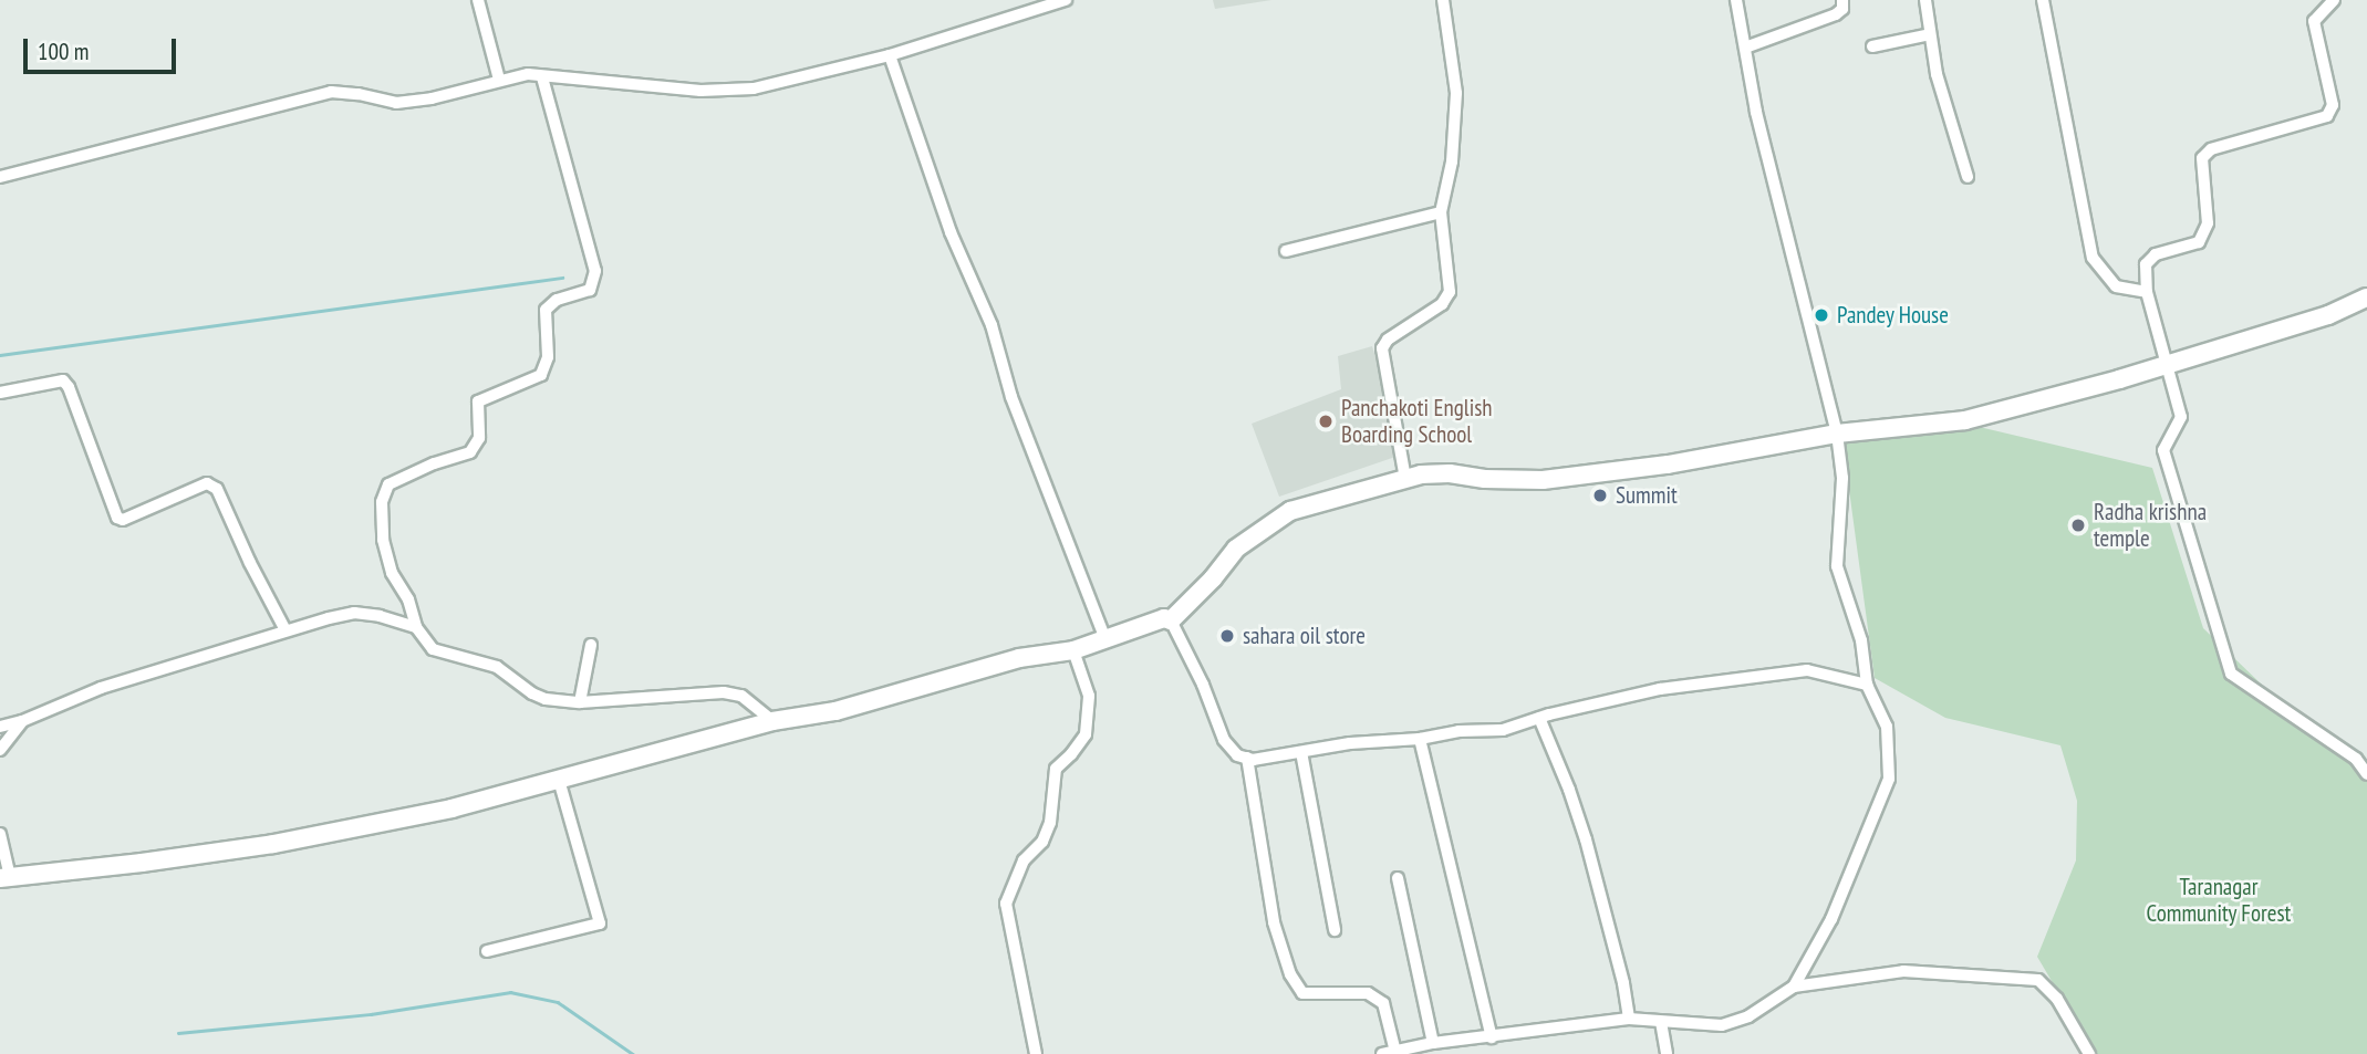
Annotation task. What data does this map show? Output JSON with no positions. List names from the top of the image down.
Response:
{
  "parks": ["Taranagar Community Forest"],
  "places": [
    "Pandey House",
    "Panchakoti English Boarding School",
    "Summit",
    "Radha krishna temple",
    "sahara oil store"
  ],
  "scale_bar": "100 m"
}
